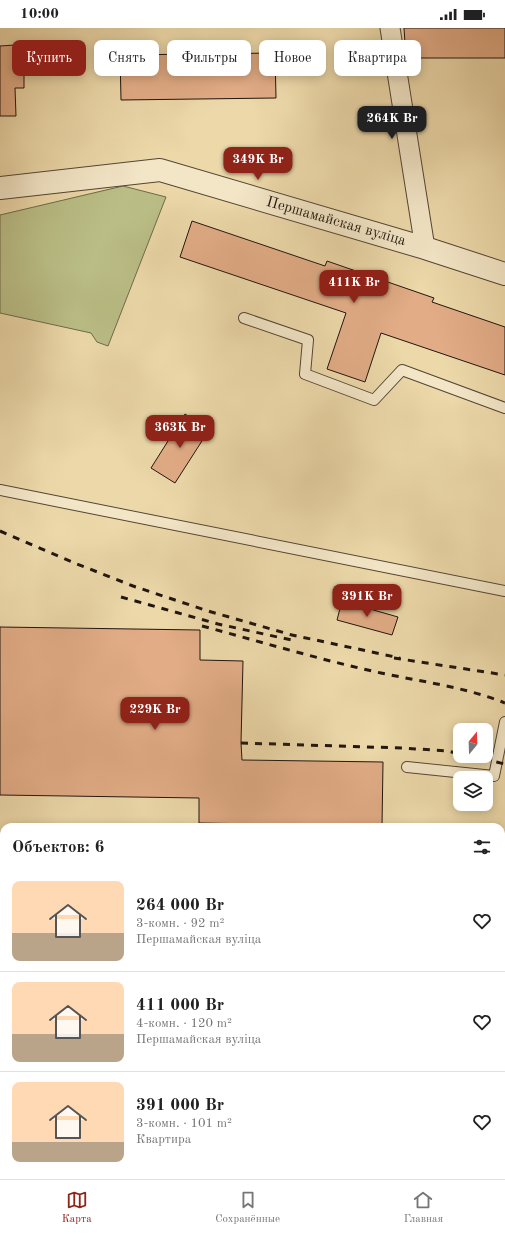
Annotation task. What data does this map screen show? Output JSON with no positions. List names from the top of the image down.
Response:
{
  "streets": {
    "street": ["Першамайская вуліца"]
  },
  "north": "top",
  "page": {
    "status": "10:00",
    "chip": [
      "Купить",
      "Снять",
      "Фильтры",
      "Новое",
      "Квартира"
    ],
    "price": [
      "264K Br",
      "349K Br",
      "411K Br",
      "363K Br",
      "391K Br",
      "229K Br"
    ],
    "heading": "Объектов: 6",
    "list": [
      {
        "name": "264 000 Br",
        "note": "3-комн. · 92 m² · Першамайская вуліца"
      },
      {
        "name": "411 000 Br",
        "note": "4-комн. · 120 m² · Першамайская вуліца"
      },
      {
        "name": "391 000 Br",
        "note": "3-комн. · 101 m² · Квартира"
      }
    ],
    "tabs": ["Карта", "Сохранённые", "Главная"]
  }
}
